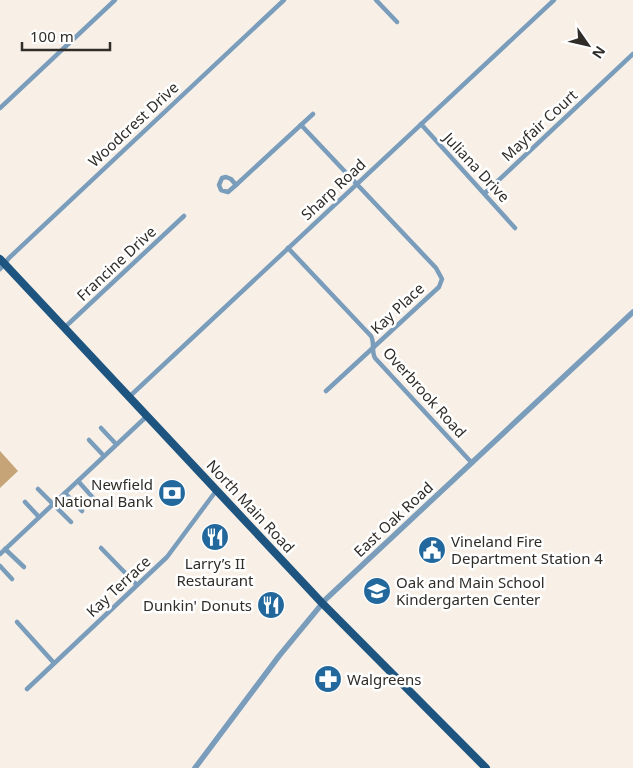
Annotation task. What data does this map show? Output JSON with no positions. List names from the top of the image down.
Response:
{
  "streets": {
    "main road": ["North Main Road"],
    "street": [
      "Woodcrest Drive",
      "Mayfair Court",
      "Juliana Drive",
      "Sharp Road",
      "Francine Drive",
      "Kay Place",
      "Overbrook Road",
      "East Oak Road",
      "Kay Terrace"
    ]
  },
  "crossings": [
    ["Woodcrest Drive", "North Main Road"],
    ["Mayfair Court", "Juliana Drive"],
    ["Juliana Drive", "Sharp Road"],
    ["Sharp Road", "Kay Place"],
    ["Sharp Road", "Overbrook Road"],
    ["Sharp Road", "North Main Road"],
    ["Francine Drive", "North Main Road"],
    ["Kay Place", "Overbrook Road"],
    ["Overbrook Road", "East Oak Road"],
    ["North Main Road", "East Oak Road"],
    ["North Main Road", "Kay Terrace"]
  ],
  "places": {
    "bank": ["Newfield National Bank"],
    "restaurant": ["Larry’s II Restaurant", "Dunkin' Donuts"],
    "public building": ["Vineland Fire Department Station 4"],
    "school or university": ["Oak and Main School Kindergarten Center"],
    "pharmacy": ["Walgreens"]
  },
  "scale_bar": "100 m",
  "north": "bottom right"
}
